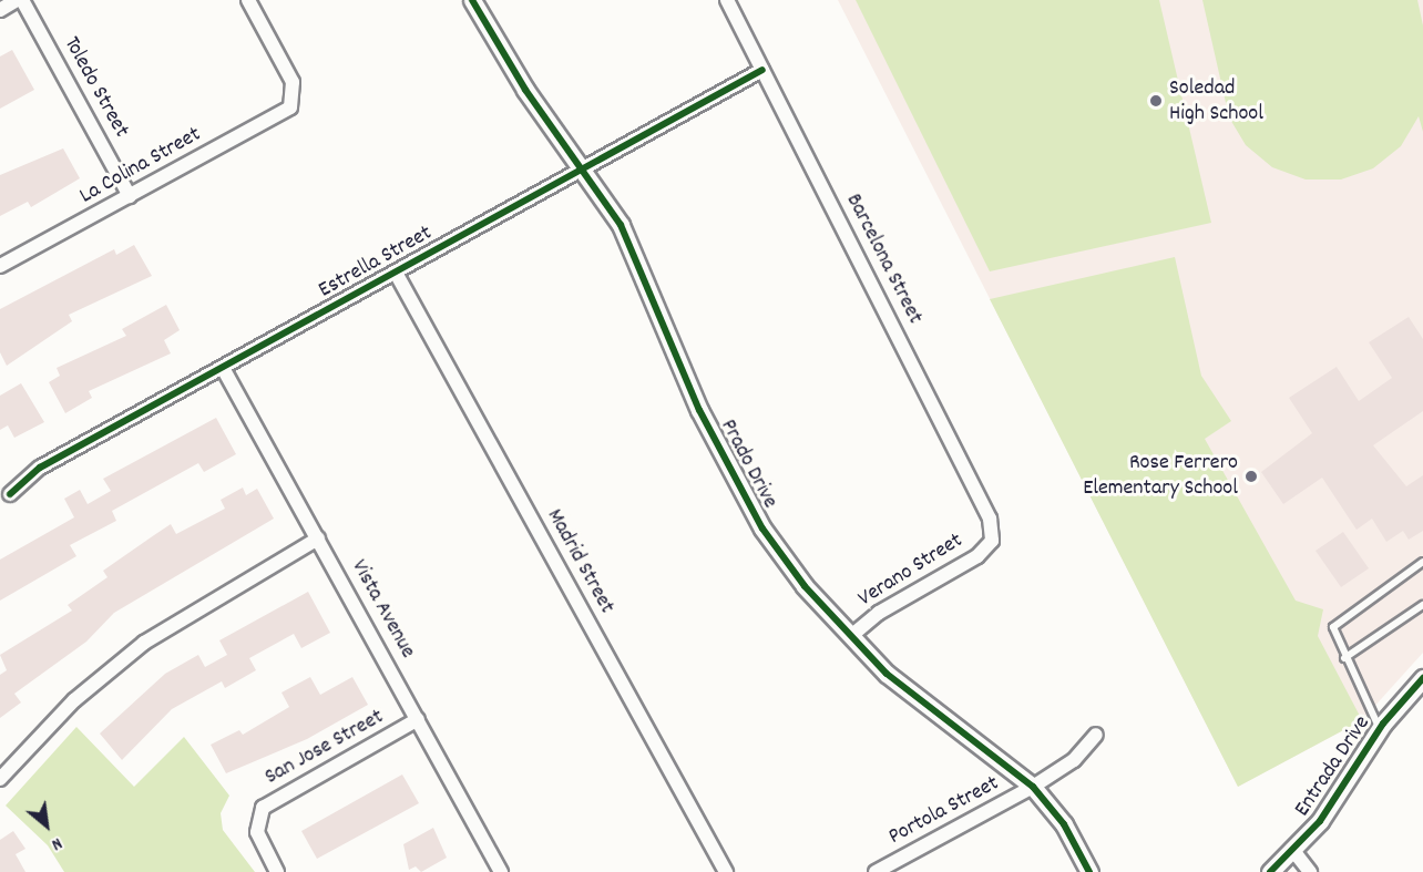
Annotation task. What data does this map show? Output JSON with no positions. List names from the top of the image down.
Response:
{
  "streets": {
    "street": [
      "Toledo Street",
      "La Colina Street",
      "Barcelona Street",
      "Estrella Street",
      "Prado Drive",
      "Madrid Street",
      "Verano Street",
      "Vista Avenue",
      "San Jose Street",
      "Entrada Drive",
      "Portola Street"
    ]
  },
  "crossings": [
    ["Toledo Street", "La Colina Street"],
    ["Barcelona Street", "Estrella Street"],
    ["Barcelona Street", "Verano Street"],
    ["Estrella Street", "Prado Drive"],
    ["Estrella Street", "Madrid Street"],
    ["Estrella Street", "Vista Avenue"],
    ["Prado Drive", "Verano Street"],
    ["Prado Drive", "Portola Street"],
    ["Vista Avenue", "San Jose Street"]
  ],
  "places": ["Soledad High School", "Rose Ferrero Elementary School"],
  "north": "bottom right"
}
